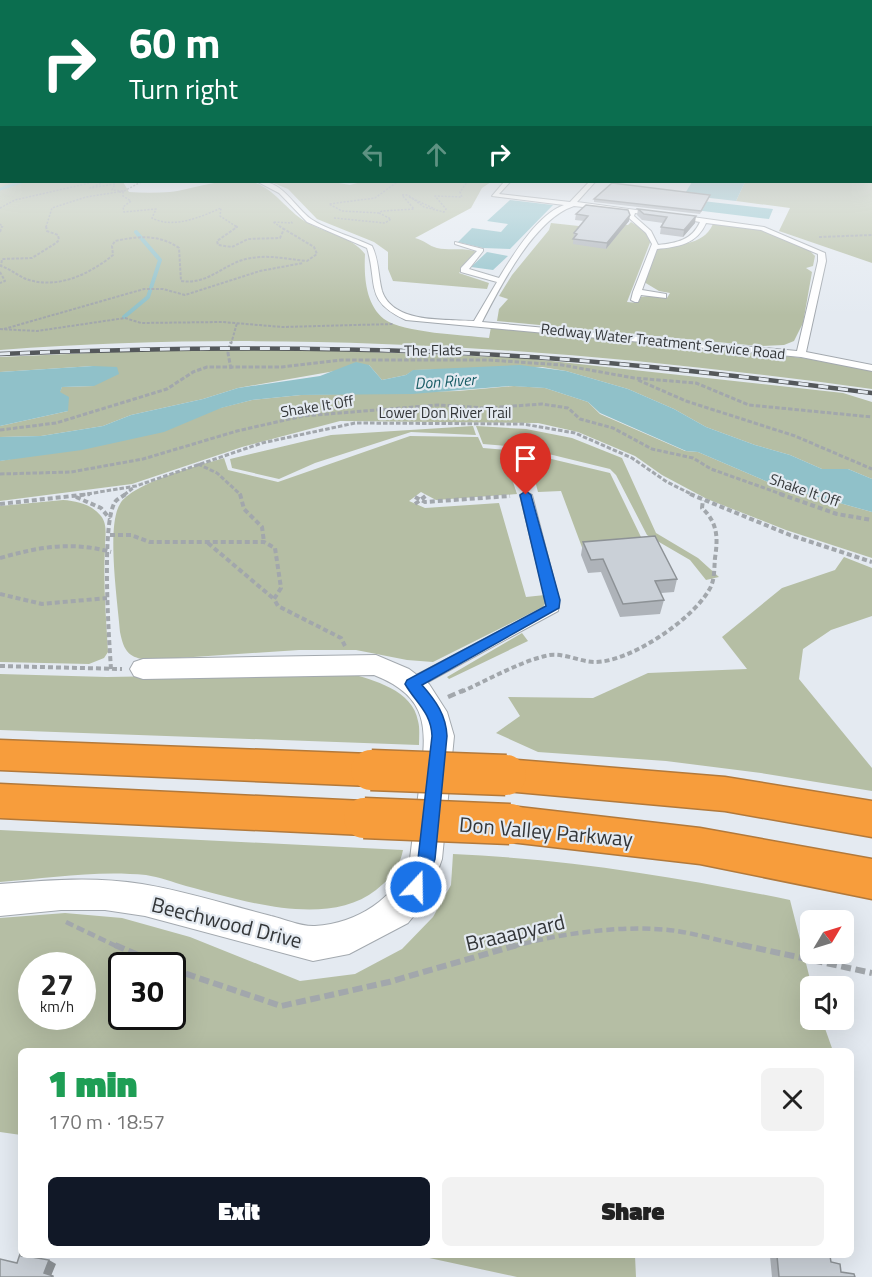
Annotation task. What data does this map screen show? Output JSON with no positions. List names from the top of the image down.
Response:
{
  "streets": {
    "highway": ["Don Valley Parkway"],
    "street": ["Beechwood Drive"],
    "lane": ["Redway Water Treatment Service Road"],
    "path": [
      "The Flats",
      "Shake It Off",
      "Lower Don River Trail",
      "Braaapyard"
    ]
  },
  "water": ["Don River"],
  "north": "top right",
  "page": {
    "turn": ["60 m", "Turn right"],
    "speed": "27 km/h",
    "limit": "30",
    "heading": ["1 min", "170 m · 18:57"],
    "buttons": ["Exit", "Share"]
  }
}
